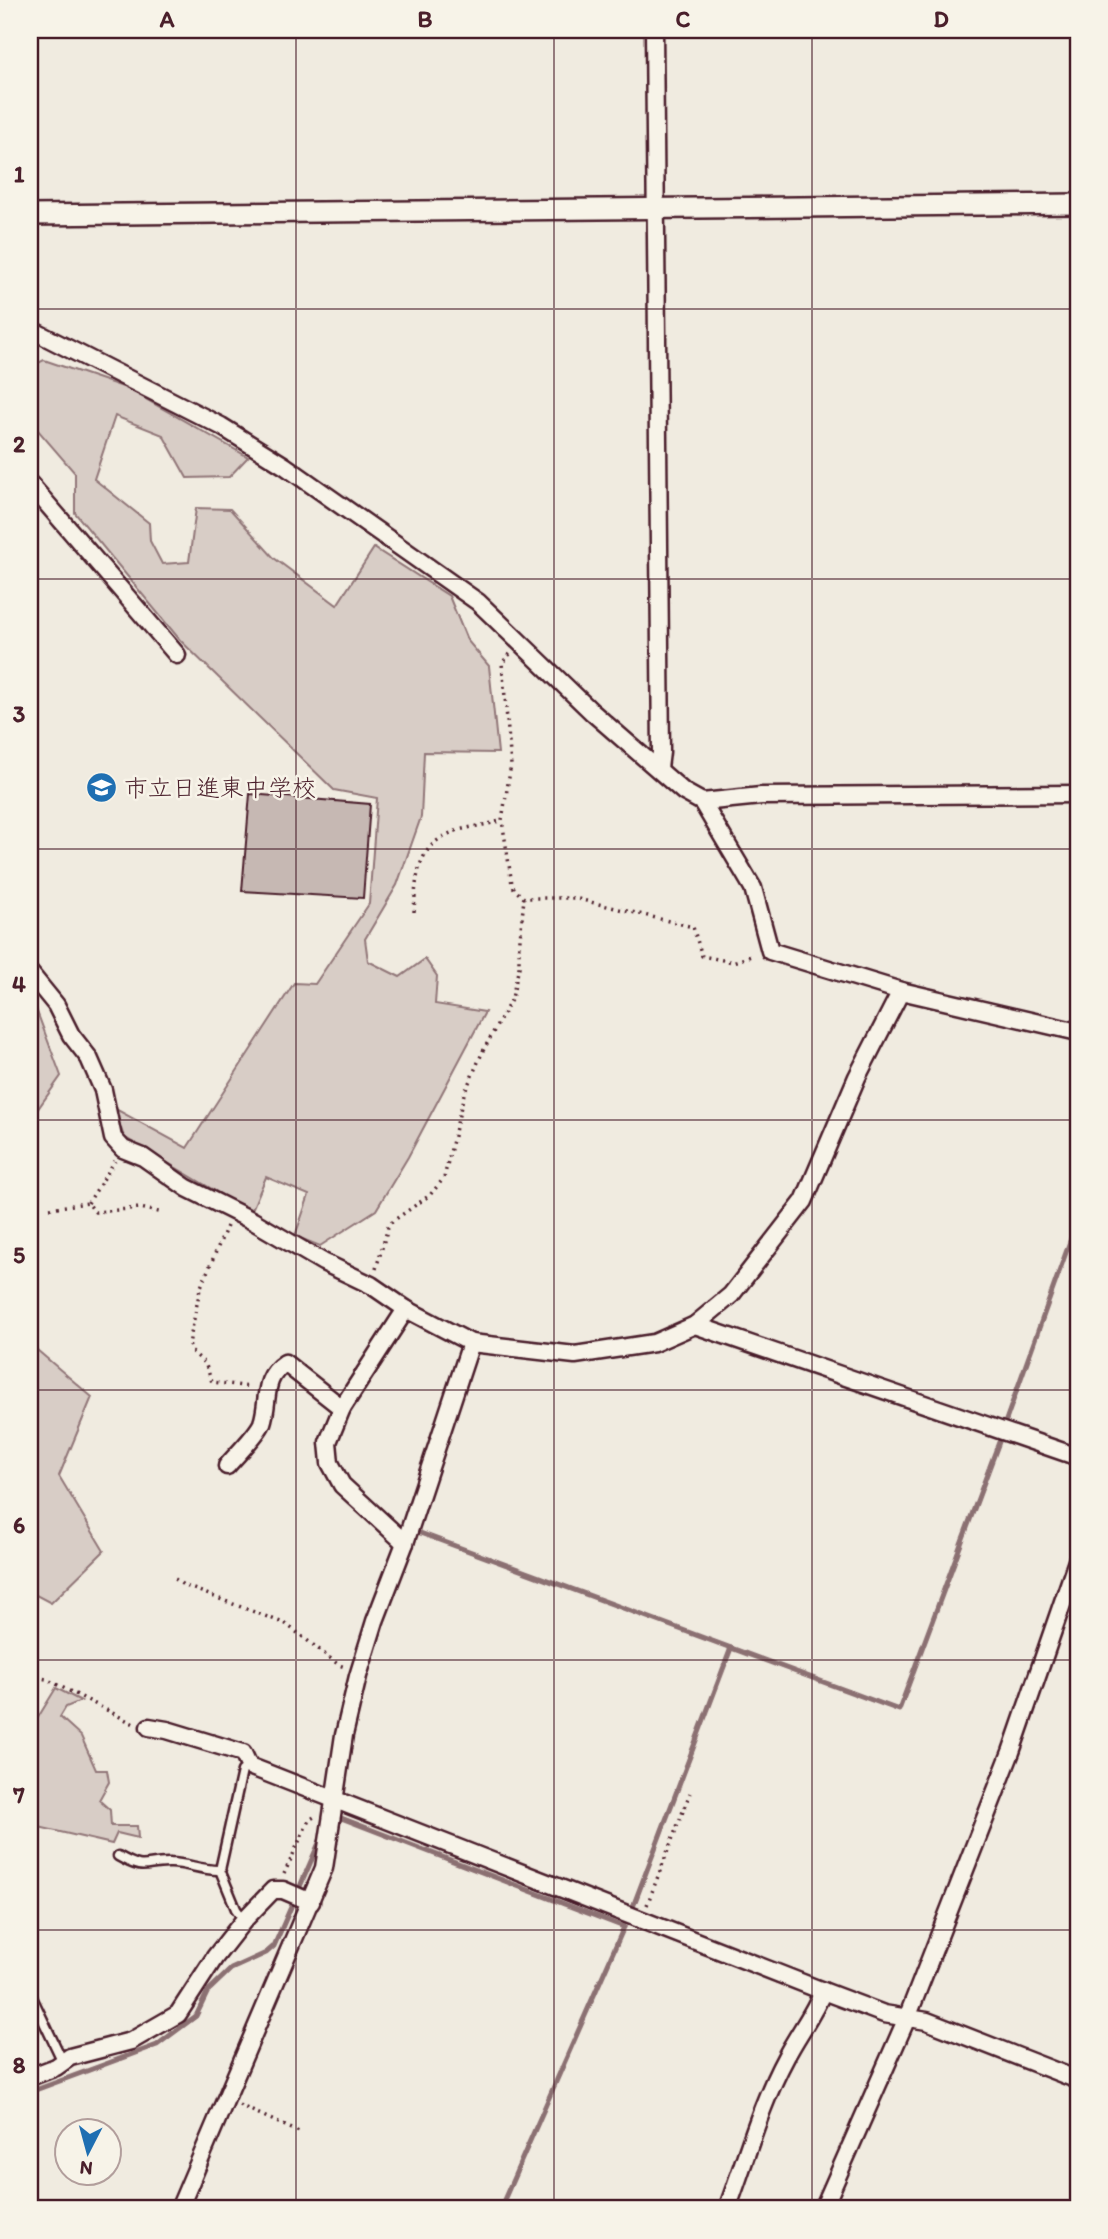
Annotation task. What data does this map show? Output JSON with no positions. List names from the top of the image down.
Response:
{
  "places": {
    "school or university": ["市立日進東中学校"]
  },
  "north": "bottom",
  "grid": {
    "columns": [
      "A",
      "B",
      "C",
      "D"
    ],
    "rows": [
      "1",
      "2",
      "3",
      "4",
      "5",
      "6",
      "7",
      "8"
    ]
  }
}
